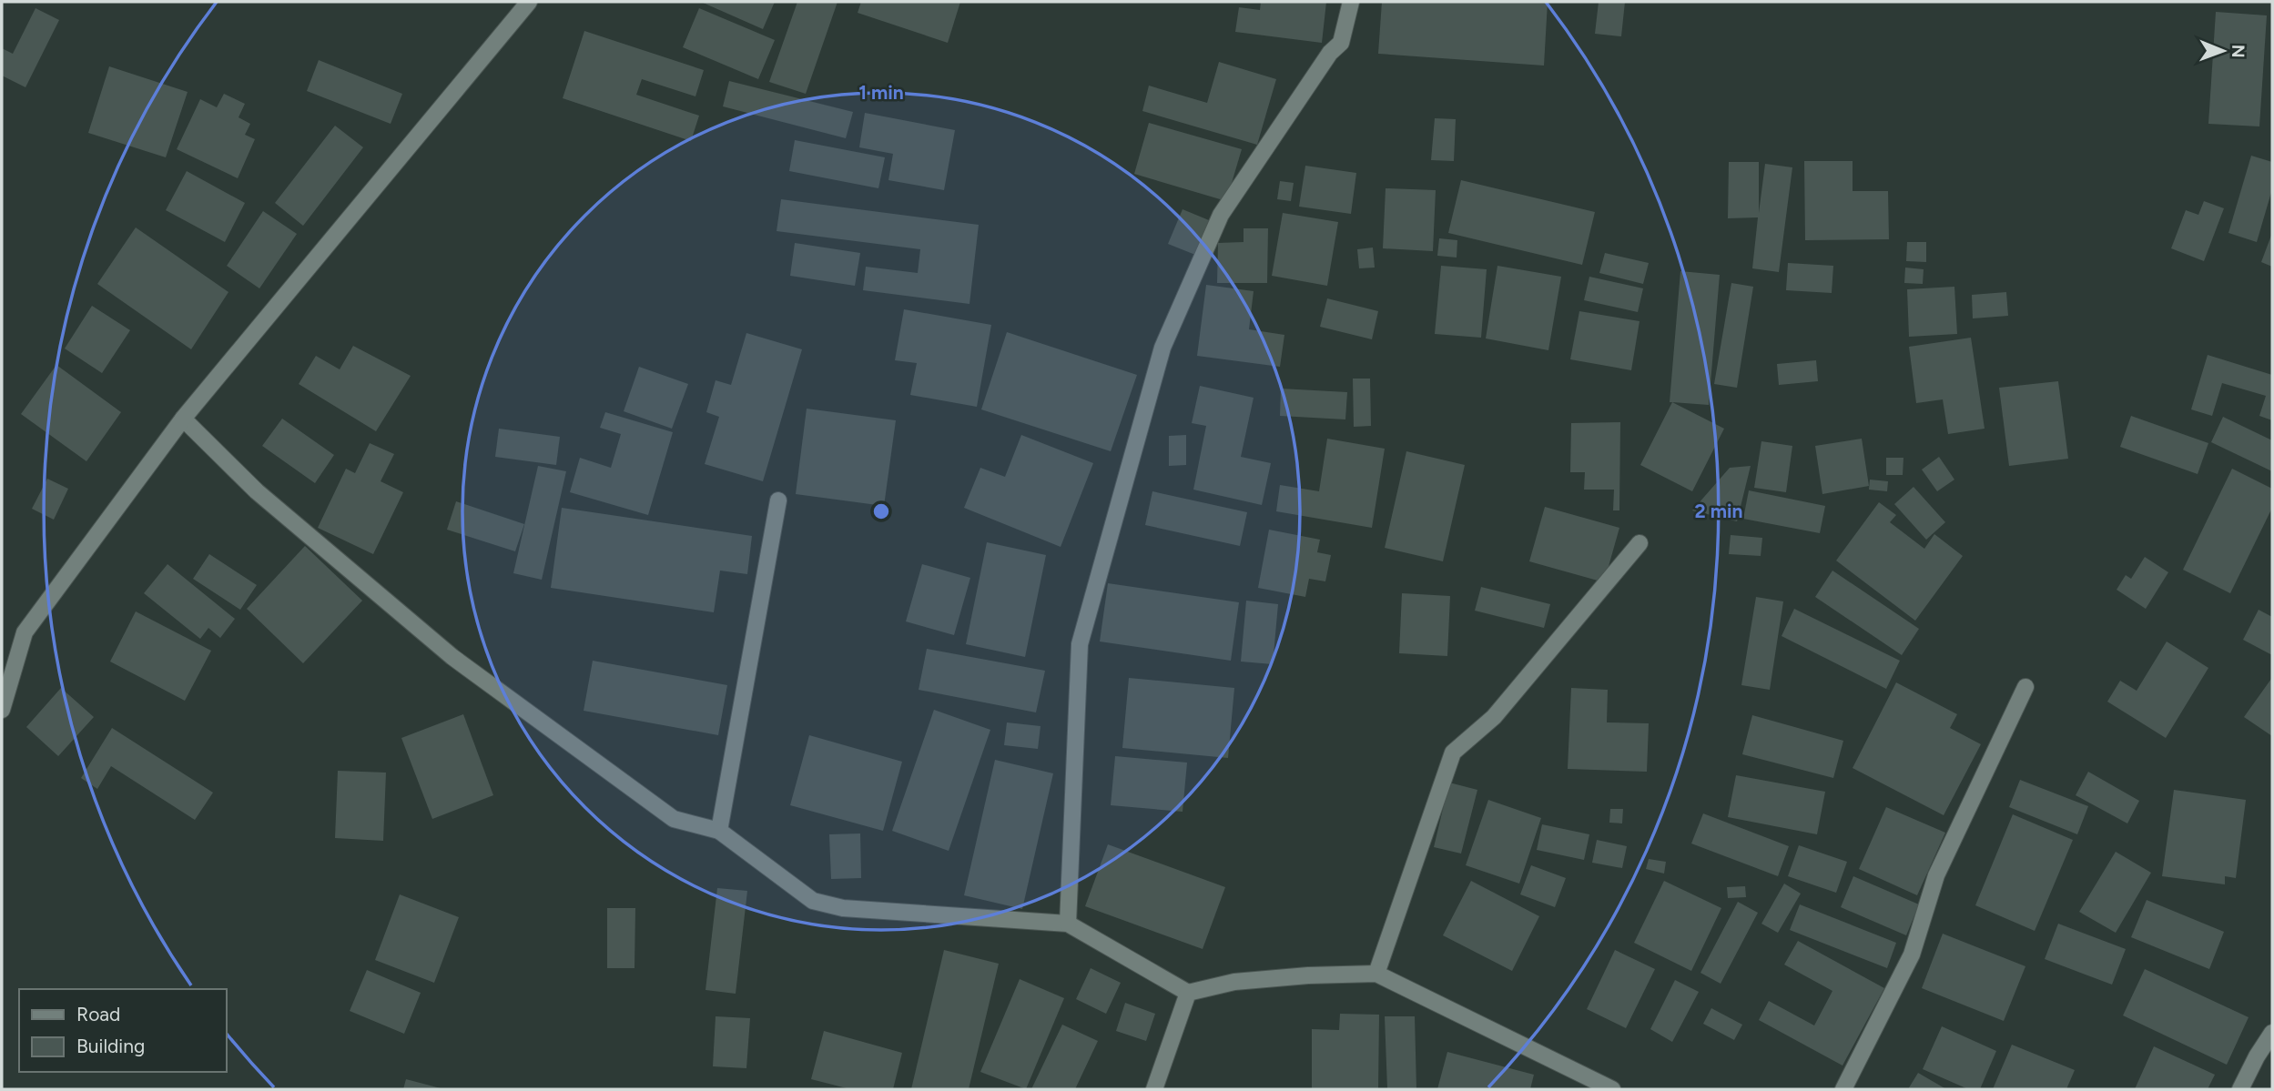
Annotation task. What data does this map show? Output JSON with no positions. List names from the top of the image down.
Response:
{
  "legend": ["Road", "Building"],
  "north": "right",
  "rings": ["1 min", "2 min"]
}
